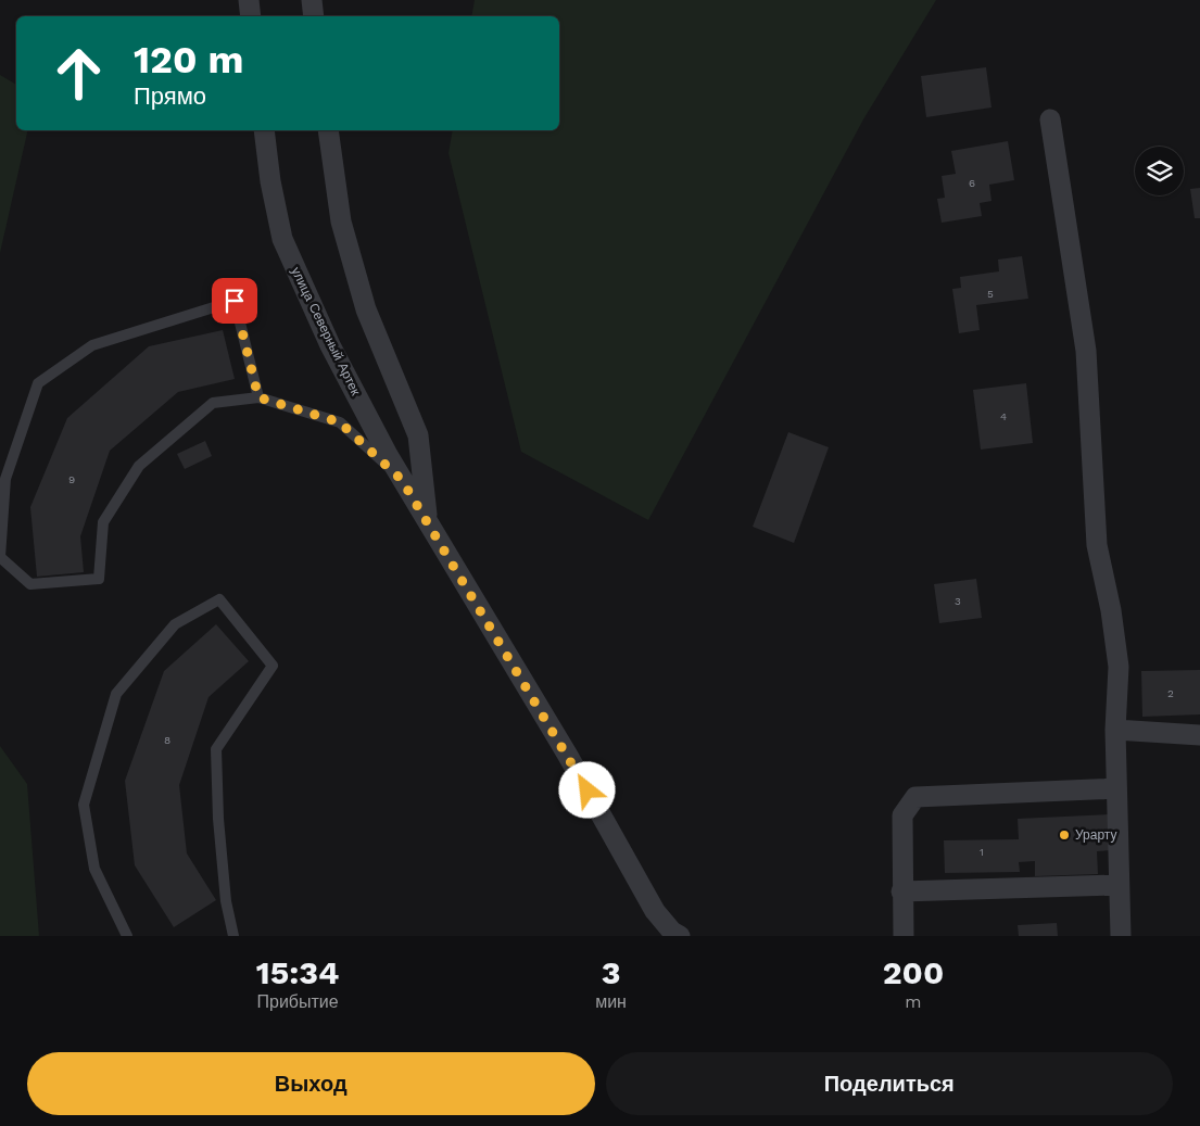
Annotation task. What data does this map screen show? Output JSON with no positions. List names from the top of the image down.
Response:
{
  "streets": {
    "street": ["улица Северный Артек"]
  },
  "places": ["Урарту"],
  "house_numbers": [
    "6",
    "5",
    "4",
    "9",
    "3",
    "2",
    "8",
    "1"
  ],
  "page": {
    "turn": ["120 m", "Прямо"],
    "eta": [
      "15:34",
      "Прибытие",
      "3",
      "мин",
      "200",
      "m"
    ],
    "buttons": ["Выход", "Поделиться"]
  }
}
